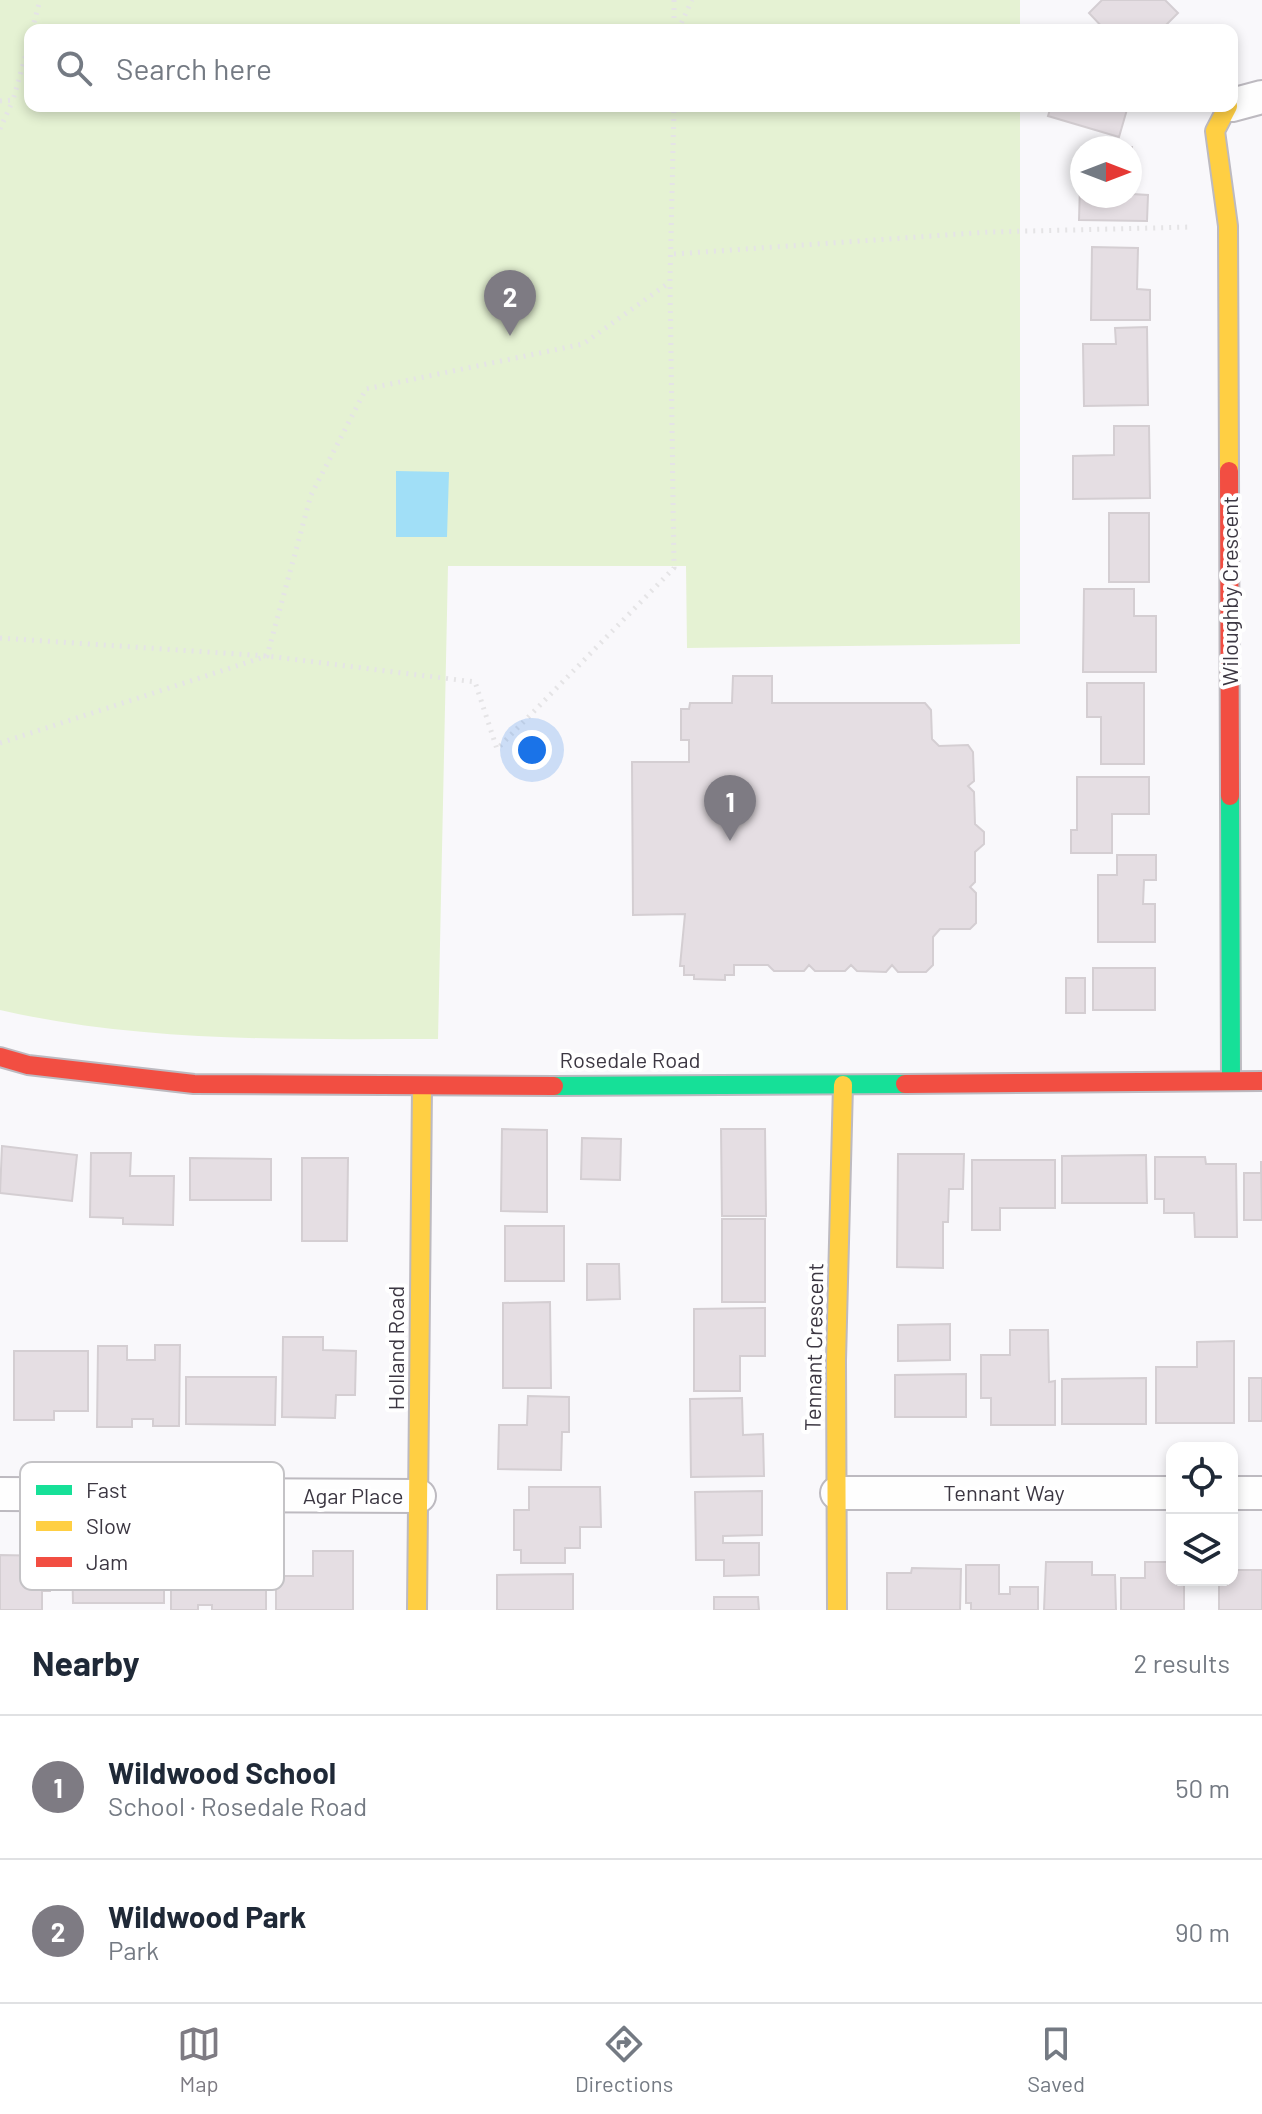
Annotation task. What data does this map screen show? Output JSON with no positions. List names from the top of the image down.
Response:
{
  "streets": {
    "street": [
      "Wiloughby Crescent",
      "Rosedale Road",
      "Tennant Crescent",
      "Holland Road",
      "Tennant Way",
      "Agar Place"
    ]
  },
  "crossings": [
    ["Wiloughby Crescent", "Rosedale Road"],
    ["Rosedale Road", "Tennant Crescent"],
    ["Rosedale Road", "Holland Road"],
    ["Tennant Crescent", "Tennant Way"],
    ["Holland Road", "Agar Place"]
  ],
  "legend": ["Fast", "Slow", "Jam"],
  "north": "right",
  "page": {
    "search": "Search here",
    "pins": ["2", "1"],
    "heading": ["Nearby", "2 results"],
    "list": [
      {
        "mark": "1",
        "name": "Wildwood School",
        "note": "School · Rosedale Road",
        "value": "50 m"
      },
      {
        "mark": "2",
        "name": "Wildwood Park",
        "note": "Park",
        "value": "90 m"
      }
    ],
    "nav": ["Map", "Directions", "Saved"]
  }
}
